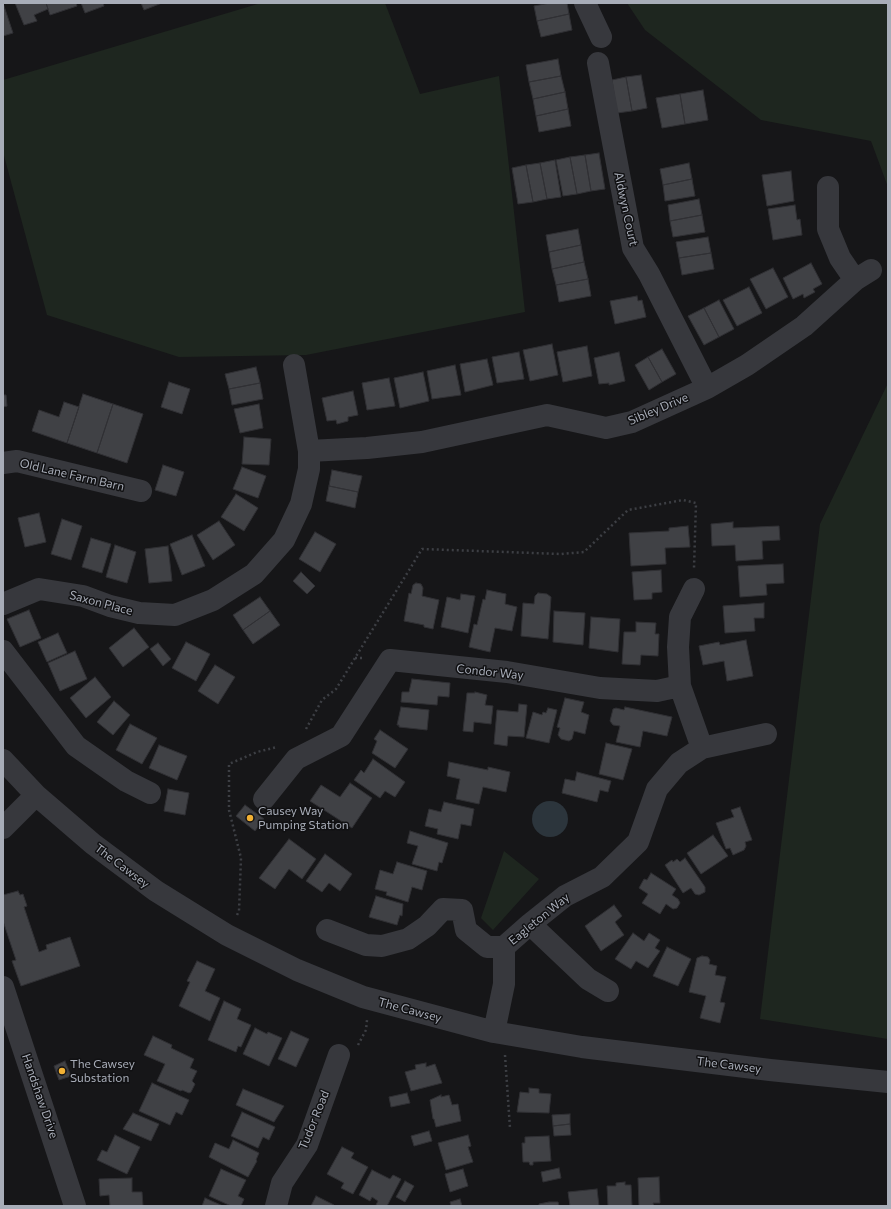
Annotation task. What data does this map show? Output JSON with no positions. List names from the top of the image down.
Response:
{
  "streets": {
    "street": [
      "Aldwyn Court",
      "Sibley Drive",
      "Old Lane Farm Barn",
      "Saxon Place",
      "Condor Way",
      "The Cawsey",
      "Eagleton Way",
      "Handshaw Drive",
      "Tudor Road"
    ]
  },
  "crossings": [
    ["Aldwyn Court", "Sibley Drive"],
    ["Sibley Drive", "Saxon Place"],
    ["The Cawsey", "Eagleton Way"]
  ],
  "places": ["Causey Way Pumping Station", "The Cawsey Substation"]
}
